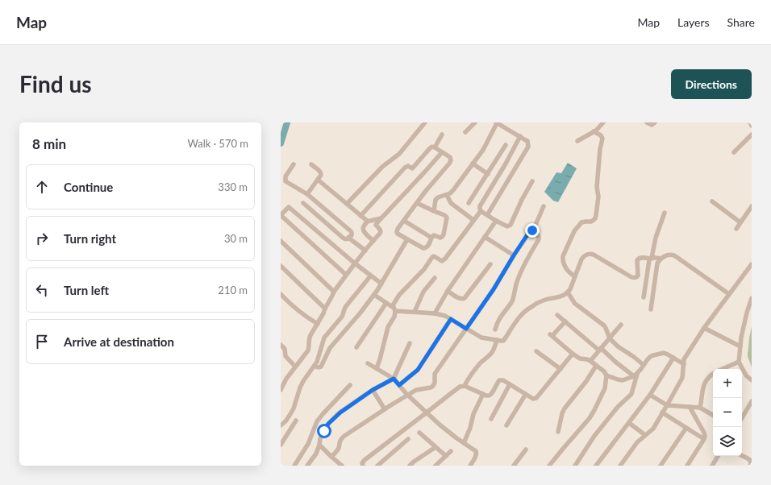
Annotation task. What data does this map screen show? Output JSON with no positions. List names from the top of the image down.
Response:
{
  "page": {
    "header": "Map",
    "nav": ["Map", "Layers", "Share"],
    "buttons": "Directions",
    "title": "Find us",
    "heading": ["8 min", "Walk · 570 m"],
    "list": [
      ["Continue", "330 m"],
      ["Turn right", "30 m"],
      ["Turn left", "210 m"],
      "Arrive at destination"
    ],
    "map_buttons": ["+", "−"]
  }
}
